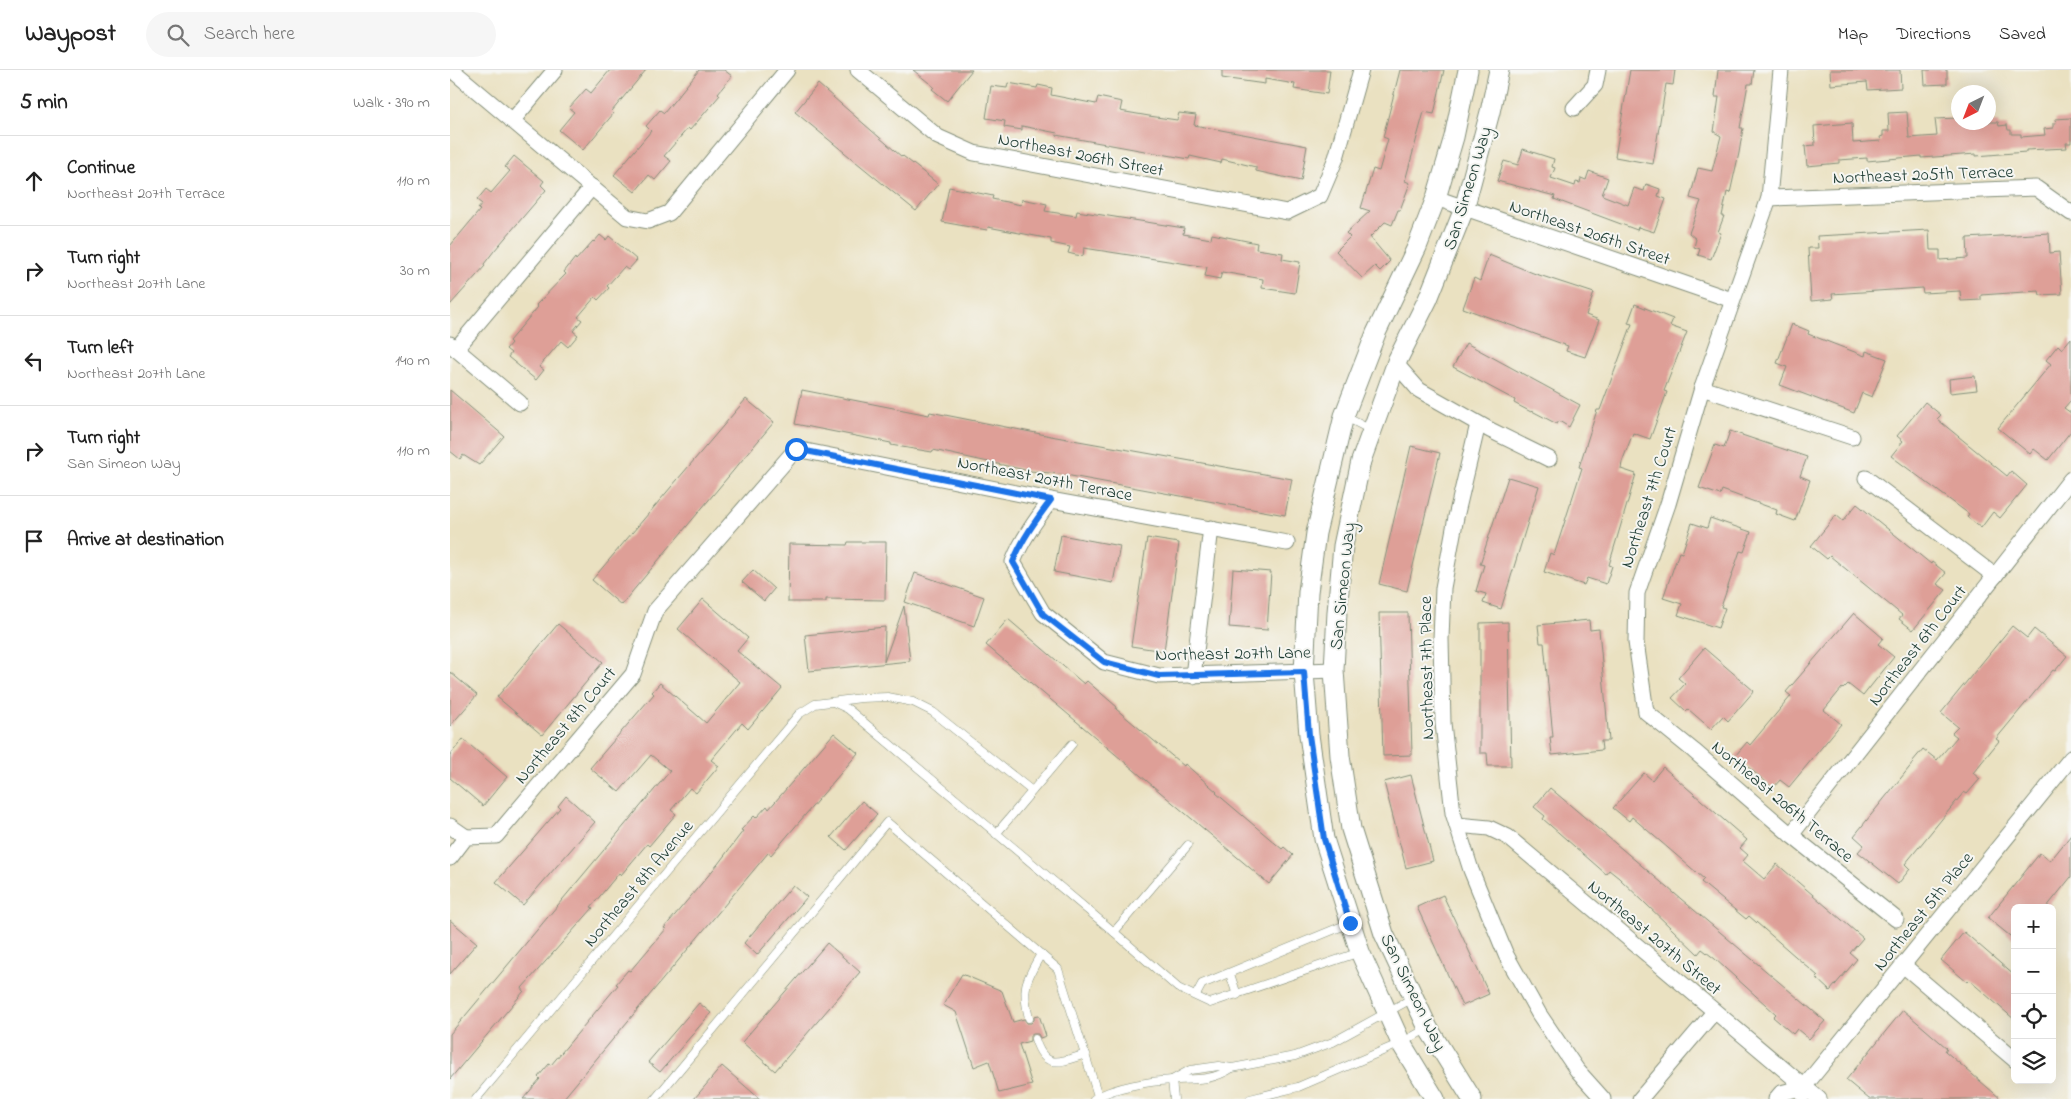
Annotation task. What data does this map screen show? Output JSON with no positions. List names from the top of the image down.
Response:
{
  "streets": {
    "street": [
      "Northeast 206th Street",
      "Northeast 205th Terrace",
      "San Simeon Way",
      "Northeast 207th Terrace",
      "Northeast 7th Court",
      "Northeast 6th Court",
      "Northeast 207th Lane",
      "Northeast 7th Place",
      "Northeast 8th Court",
      "Northeast 206th Terrace",
      "Northeast 5th Place",
      "Northeast 207th Street"
    ],
    "lane": ["Northeast 8th Avenue"]
  },
  "crossings": [
    ["Northeast 206th Street", "San Simeon Way"],
    ["Northeast 206th Street", "Northeast 7th Court"],
    ["Northeast 205th Terrace", "Northeast 7th Court"],
    ["San Simeon Way", "Northeast 207th Lane"],
    ["Northeast 207th Terrace", "Northeast 207th Lane"],
    ["Northeast 207th Terrace", "Northeast 8th Court"],
    ["Northeast 7th Court", "Northeast 206th Terrace"],
    ["Northeast 6th Court", "Northeast 206th Terrace"],
    ["Northeast 7th Place", "Northeast 207th Street"],
    ["Northeast 5th Place", "Northeast 207th Street"]
  ],
  "north": "bottom left",
  "page": {
    "header": "Waypost",
    "search": "Search here",
    "nav": ["Map", "Directions", "Saved"],
    "heading": ["5 min", "Walk · 390 m"],
    "list": [
      ["Continue", "Northeast 207th Terrace", "110 m"],
      ["Turn right", "Northeast 207th Lane", "30 m"],
      ["Turn left", "Northeast 207th Lane", "140 m"],
      ["Turn right", "San Simeon Way", "110 m"],
      "Arrive at destination"
    ],
    "map_buttons": ["+", "−"]
  }
}
